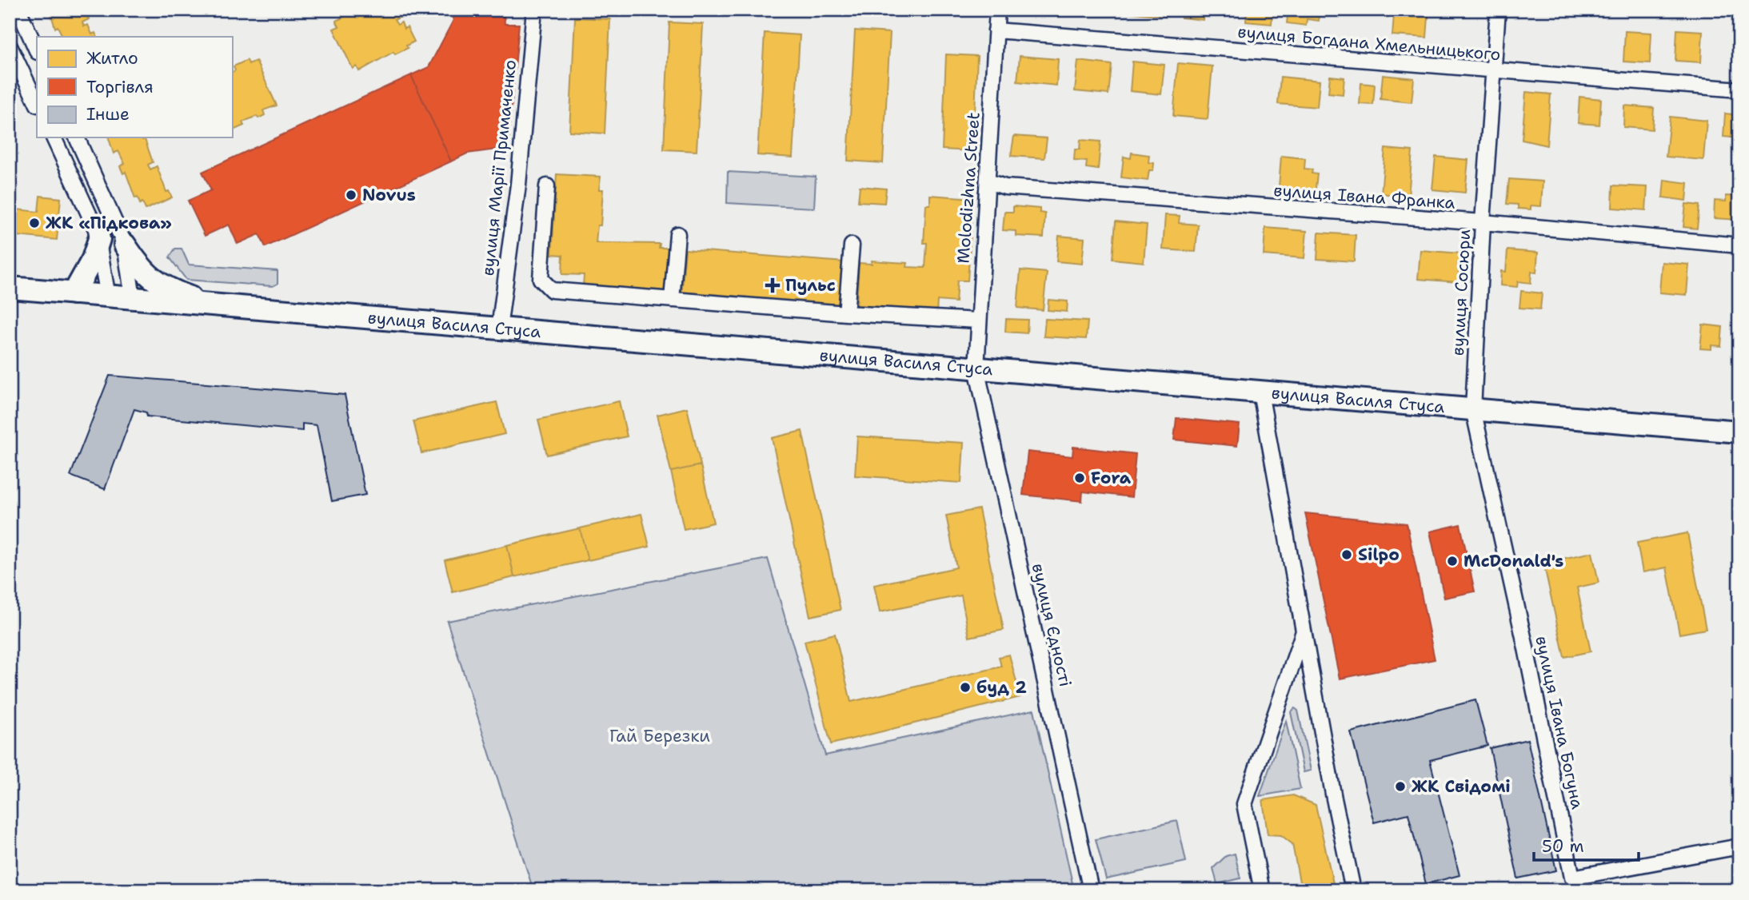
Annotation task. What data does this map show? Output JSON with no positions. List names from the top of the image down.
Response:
{
  "streets": {
    "main road": ["вулиця Василя Стуса"],
    "street": [
      "вулиця Богдана Хмельницького",
      "вулиця Марії Примаченко",
      "Molodizhna Street",
      "вулиця Івана Франка",
      "вулиця Сосюри",
      "вулиця Єдності",
      "вулиця Івана Богуна"
    ]
  },
  "crossings": [
    ["вулиця Богдана Хмельницького", "Molodizhna Street"],
    ["вулиця Богдана Хмельницького", "вулиця Сосюри"],
    ["вулиця Марії Примаченко", "вулиця Василя Стуса"],
    ["Molodizhna Street", "вулиця Івана Франка"],
    ["Molodizhna Street", "вулиця Василя Стуса"],
    ["Molodizhna Street", "вулиця Єдності"],
    ["вулиця Івана Франка", "вулиця Сосюри"],
    ["вулиця Сосюри", "вулиця Василя Стуса"],
    ["вулиця Сосюри", "вулиця Івана Богуна"],
    ["вулиця Василя Стуса", "вулиця Єдності"],
    ["вулиця Василя Стуса", "вулиця Івана Богуна"]
  ],
  "parks": ["Гай Березки"],
  "places": {
    "other": [
      "Novus",
      "ЖК «Підкова»",
      "Fora",
      "Silpo",
      "McDonald's",
      "буд 2",
      "ЖК Свідомі"
    ],
    "health": ["Пульс"]
  },
  "legend": ["Житло", "Торгівля", "Інше"],
  "scale_bar": "50 m"
}
